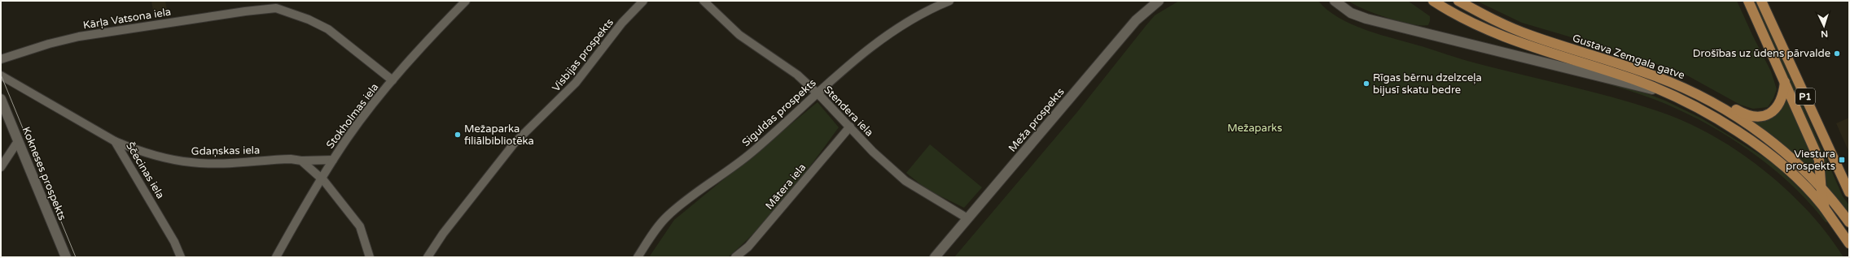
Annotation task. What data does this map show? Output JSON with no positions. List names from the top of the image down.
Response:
{
  "streets": {
    "main road": ["Gustava Zemgala gatve", "P1"],
    "street": [
      "Kārļa Vatsona iela",
      "Visbijas prospekts",
      "Stendera iela",
      "Siguldas prospekts",
      "Stokholmas iela",
      "Meža prospekts",
      "Gdaņskas iela",
      "Ščecinas iela",
      "Kokneses prospekts",
      "Mātera iela"
    ]
  },
  "crossings": [
    ["Kārļa Vatsona iela", "Stokholmas iela"],
    ["Gustava Zemgala gatve", "P1"],
    ["Stendera iela", "Siguldas prospekts"],
    ["Stendera iela", "Meža prospekts"],
    ["Stendera iela", "Mātera iela"],
    ["Stokholmas iela", "Gdaņskas iela"],
    ["Gdaņskas iela", "Ščecinas iela"]
  ],
  "parks": ["Mežaparks"],
  "places": {
    "other": ["Drošības uz ūdens pārvalde", "Rīgas bērnu dzelzceļa bijusī skatu bedre", "Mežaparka filiālbibliotēka"],
    "transit": ["Viestura prospekts"]
  },
  "north": "bottom"
}
